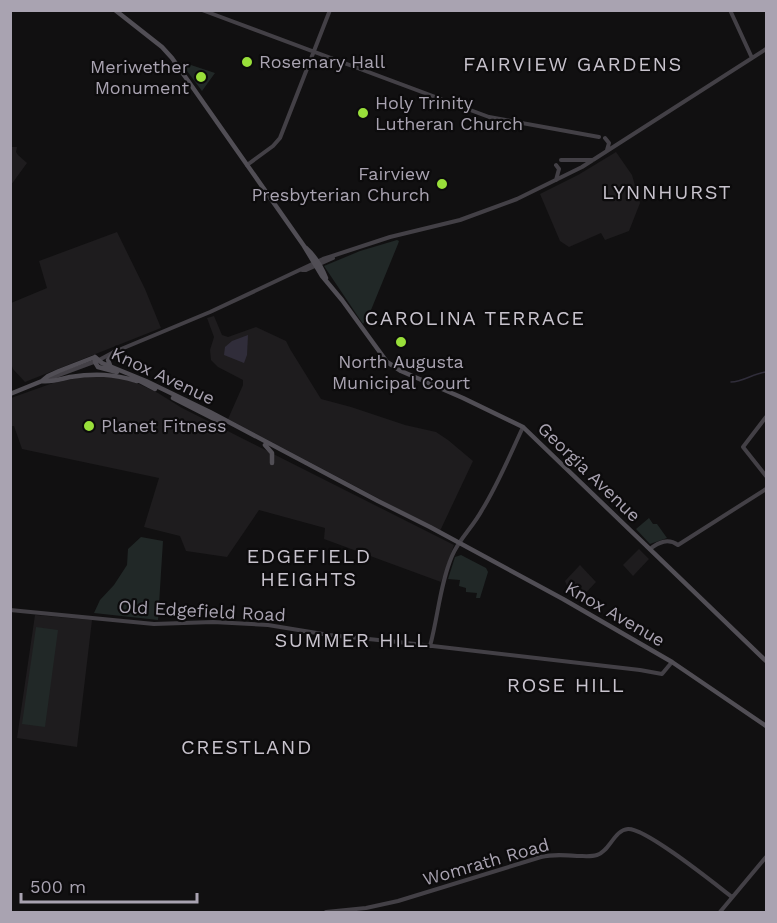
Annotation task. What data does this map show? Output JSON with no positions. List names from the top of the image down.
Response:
{
  "streets": {
    "main road": ["Knox Avenue", "Georgia Avenue"],
    "street": ["Old Edgefield Road", "Womrath Road"]
  },
  "crossings": [
    ["Knox Avenue", "Old Edgefield Road"]
  ],
  "districts": [
    "FAIRVIEW GARDENS",
    "LYNNHURST",
    "CAROLINA TERRACE",
    "EDGEFIELD HEIGHTS",
    "SUMMER HILL",
    "ROSE HILL",
    "CRESTLAND"
  ],
  "places": [
    "Rosemary Hall",
    "Meriwether Monument",
    "Holy Trinity Lutheran Church",
    "Fairview Presbyterian Church",
    "North Augusta Municipal Court",
    "Planet Fitness"
  ],
  "scale_bar": "500 m"
}
